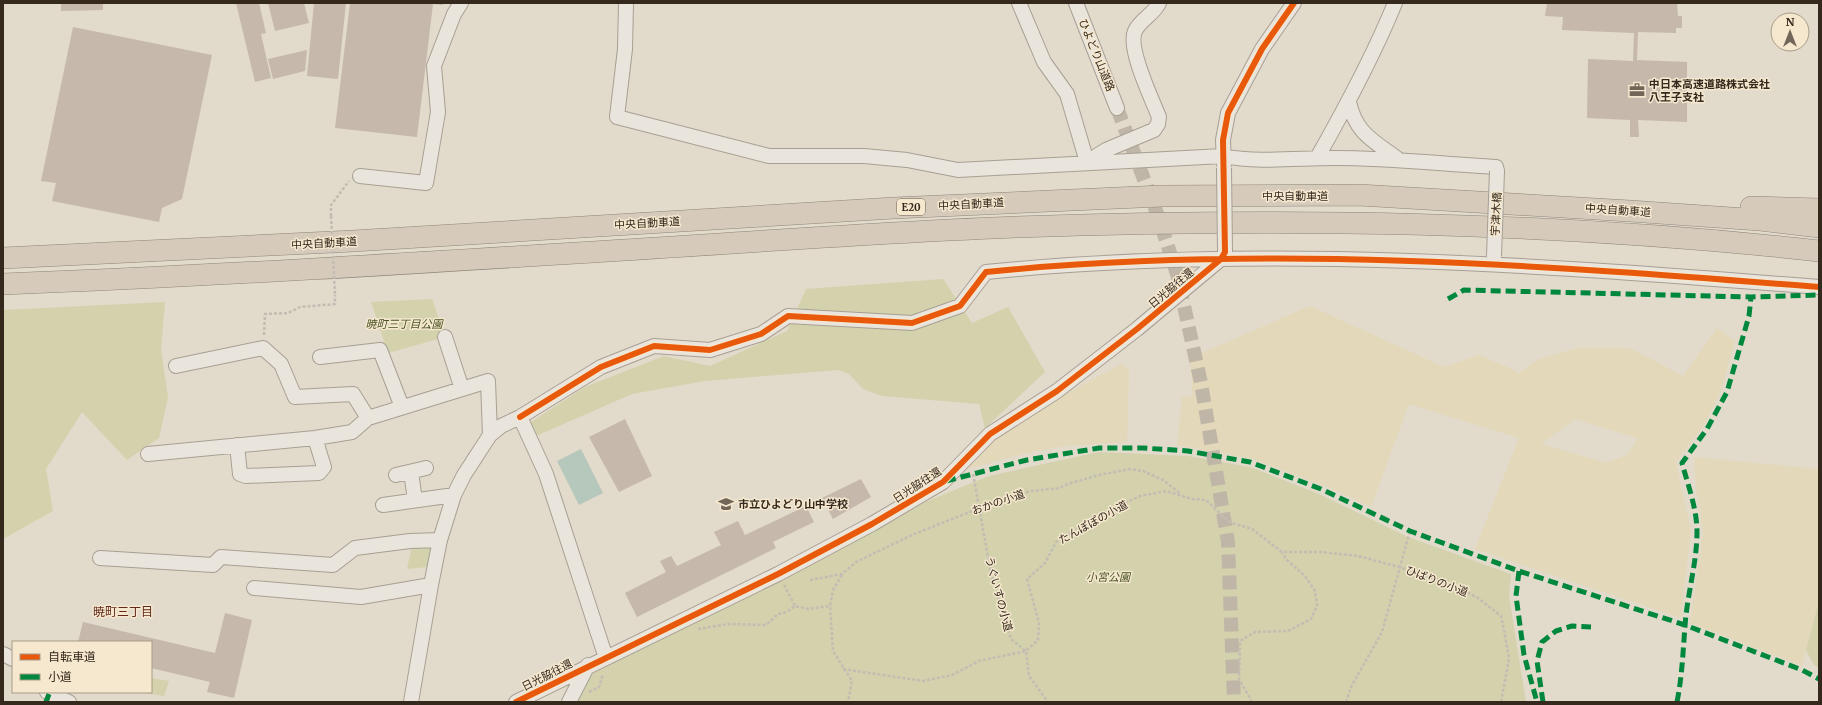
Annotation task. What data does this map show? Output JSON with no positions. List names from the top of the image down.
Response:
{
  "streets": {
    "highway": ["中央自動車道", "E20"],
    "street": ["ひよどり山道路", "宇津木橋", "日光脇往還"],
    "path": [
      "おかの小道",
      "たんぽぽの小道",
      "ひばりの小道",
      "うぐいすの小道"
    ]
  },
  "crossings": [
    ["おかの小道", "たんぽぽの小道"],
    ["おかの小道", "うぐいすの小道"],
    ["たんぽぽの小道", "うぐいすの小道"]
  ],
  "districts": ["暁町三丁目"],
  "parks": ["暁町三丁目公園", "小宮公園"],
  "places": {
    "office": ["中日本高速道路株式会社 八王子支社"],
    "school or university": ["市立ひよどり山中学校"]
  },
  "legend": ["自転車道", "小道"],
  "north": "top"
}
